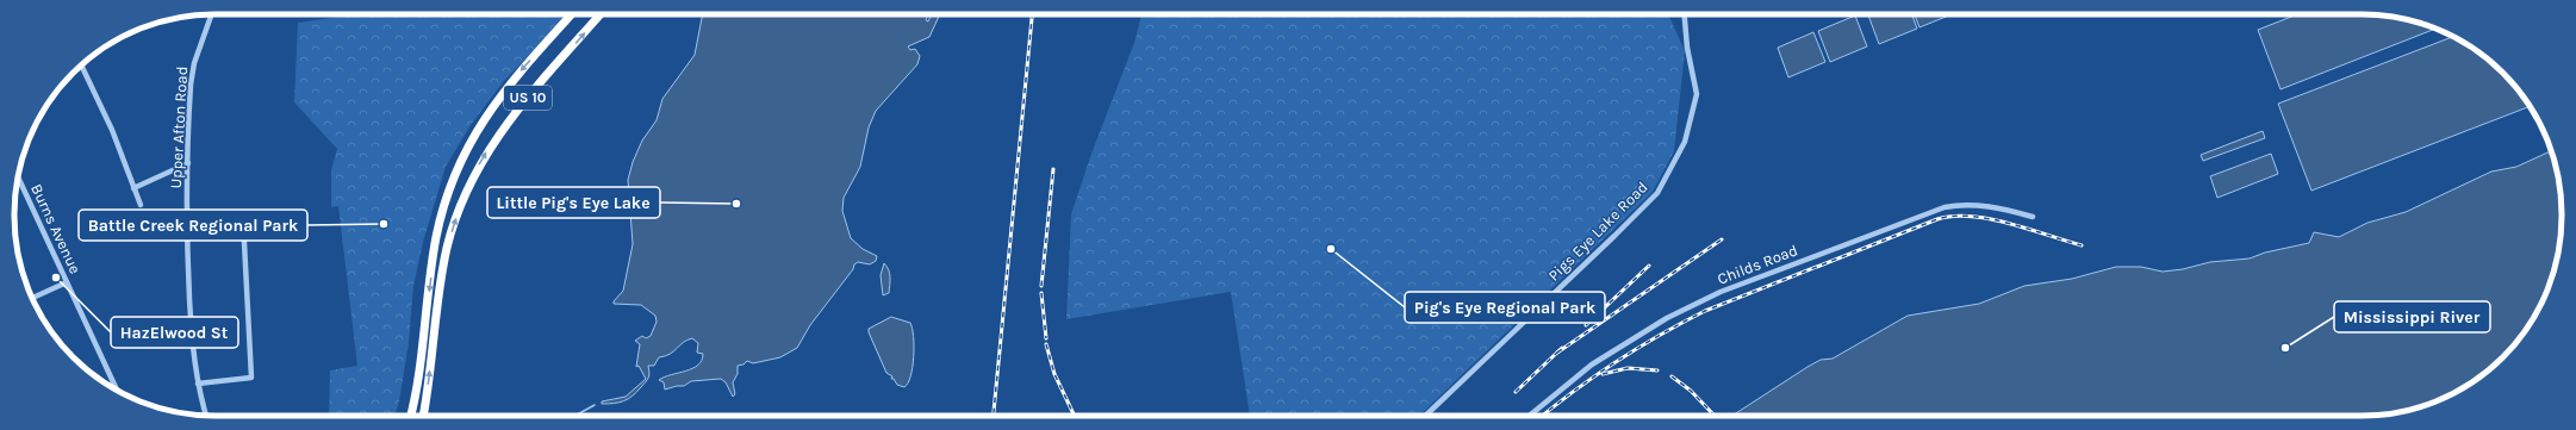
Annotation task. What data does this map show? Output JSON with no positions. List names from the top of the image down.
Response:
{
  "streets": {
    "highway": ["US 10"],
    "street": [
      "Upper Afton Road",
      "Burns Avenue",
      "Pigs Eye Lake Road",
      "Childs Road"
    ]
  },
  "places": [
    "Little Pig's Eye Lake",
    "Battle Creek Regional Park",
    "Pig's Eye Regional Park",
    "HazElwood St",
    "Mississippi River"
  ]
}
